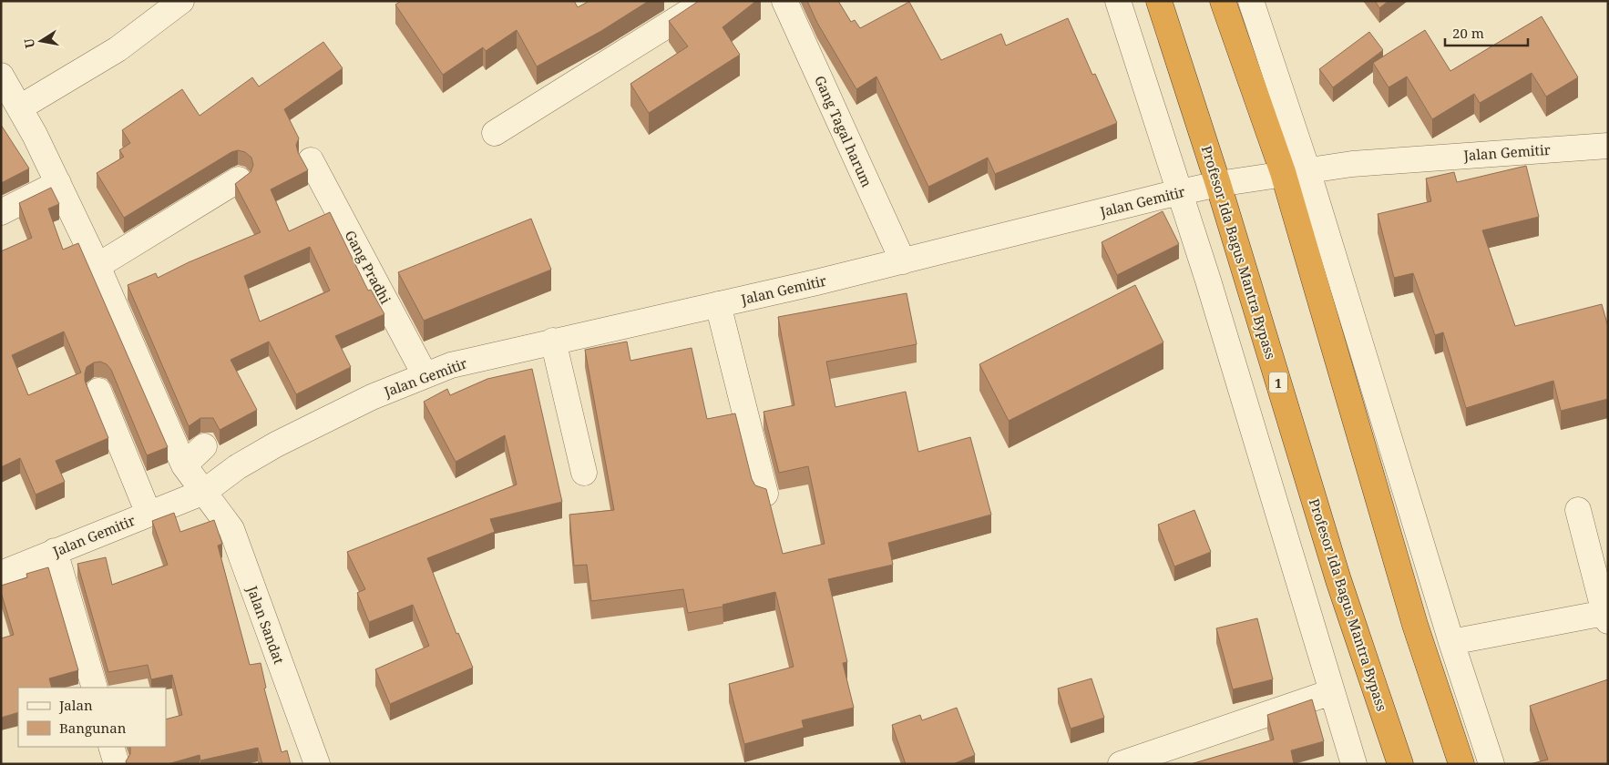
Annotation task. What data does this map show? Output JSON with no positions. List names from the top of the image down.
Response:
{
  "streets": {
    "highway": ["Profesor Ida Bagus Mantra Bypass", "1"],
    "street": [
      "Gang Tagal harum",
      "Jalan Gemitir",
      "Gang Pradhi",
      "Jalan Sandat"
    ]
  },
  "crossings": [
    ["Gang Tagal harum", "Jalan Gemitir"],
    ["Jalan Gemitir", "Profesor Ida Bagus Mantra Bypass"],
    ["Jalan Gemitir", "Gang Pradhi"],
    ["Jalan Gemitir", "Jalan Sandat"]
  ],
  "legend": ["Jalan", "Bangunan"],
  "scale_bar": "20 m",
  "north": "left"
}
